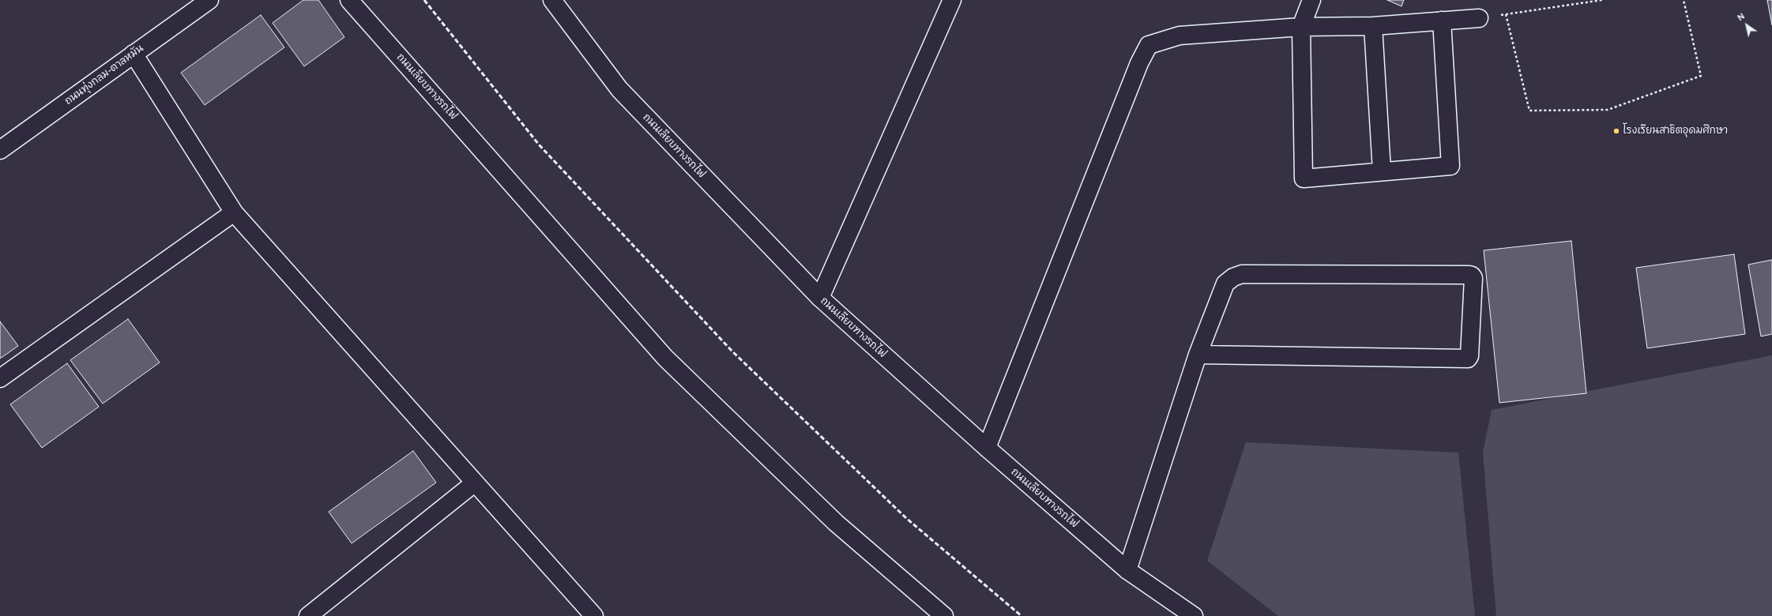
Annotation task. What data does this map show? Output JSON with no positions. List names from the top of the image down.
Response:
{
  "streets": {
    "street": ["ถนนทุ่งกลม-ตาลหมัน", "ถนนเลียบทางรถไฟ"]
  },
  "places": ["โรงเรียนสาธิตอุดมศึกษา"],
  "north": "top left"
}
